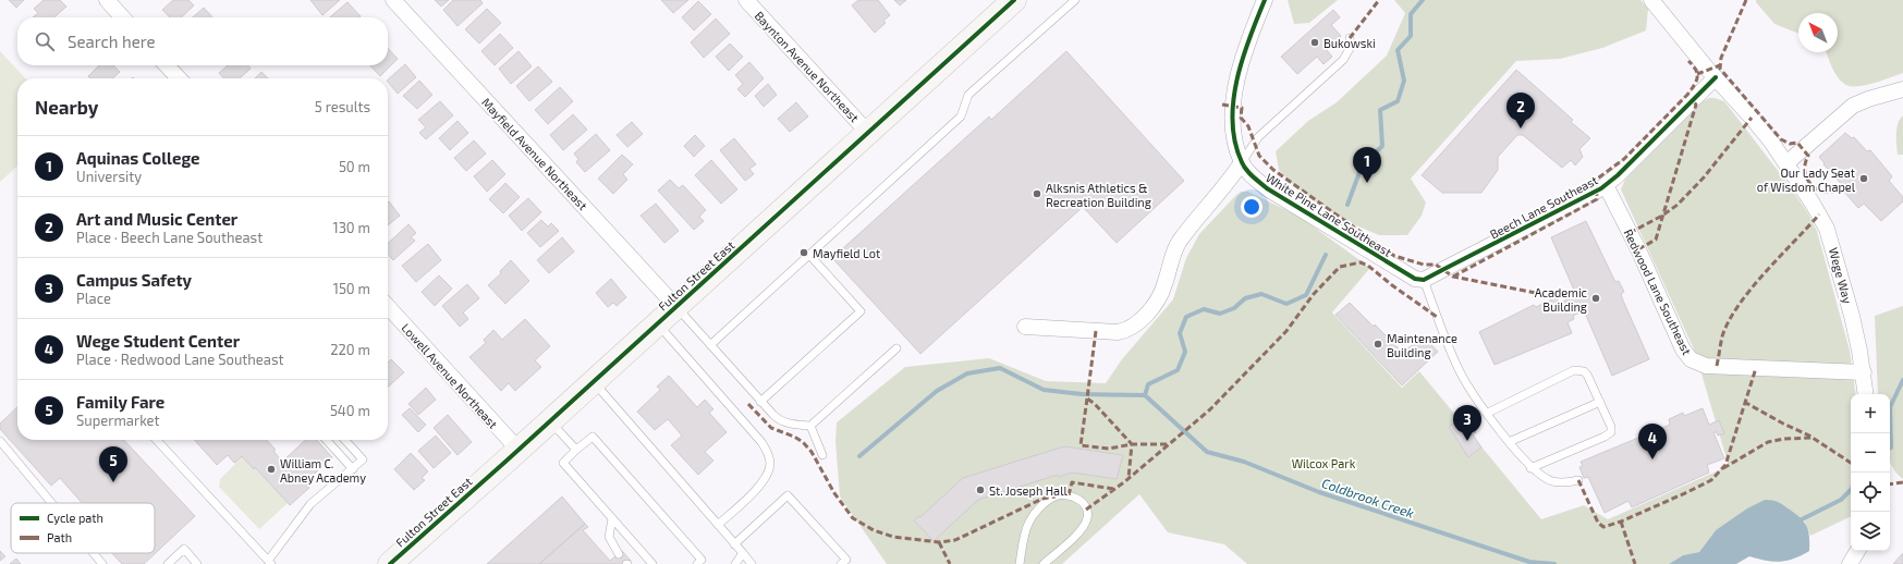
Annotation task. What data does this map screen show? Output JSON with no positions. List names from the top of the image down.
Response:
{
  "streets": {
    "main road": ["Fulton Street East"],
    "street": [
      "Baynton Avenue Northeast",
      "Mayfield Avenue Northeast",
      "Beech Lane Southeast",
      "White Pine Lane Southeast",
      "Wege Way",
      "Redwood Lane Southeast",
      "Lowell Avenue Northeast"
    ]
  },
  "crossings": [
    ["Baynton Avenue Northeast", "Fulton Street East"],
    ["Mayfield Avenue Northeast", "Fulton Street East"],
    ["Beech Lane Southeast", "White Pine Lane Southeast"],
    ["Beech Lane Southeast", "Wege Way"],
    ["Beech Lane Southeast", "Redwood Lane Southeast"],
    ["Fulton Street East", "Lowell Avenue Northeast"],
    ["Wege Way", "Redwood Lane Southeast"]
  ],
  "water": ["Coldbrook Creek"],
  "parks": ["Wilcox Park"],
  "places": [
    "Bukowski",
    "Our Lady Seat of Wisdom Chapel",
    "Alksnis Athletics & Recreation Building",
    "Mayfield Lot",
    "Academic Building",
    "Maintenance Building",
    "William C. Abney Academy",
    "St. Joseph Hall"
  ],
  "legend": ["Cycle path", "Path"],
  "north": "top left",
  "page": {
    "search": "Search here",
    "heading": ["Nearby", "5 results"],
    "pins": [
      "2",
      "1",
      "3",
      "4",
      "5"
    ],
    "list": [
      {
        "mark": "1",
        "name": "Aquinas College",
        "note": "University",
        "value": "50 m"
      },
      {
        "mark": "2",
        "name": "Art and Music Center",
        "note": "Place · Beech Lane Southeast",
        "value": "130 m"
      },
      {
        "mark": "3",
        "name": "Campus Safety",
        "note": "Place",
        "value": "150 m"
      },
      {
        "mark": "4",
        "name": "Wege Student Center",
        "note": "Place · Redwood Lane Southeast",
        "value": "220 m"
      },
      {
        "mark": "5",
        "name": "Family Fare",
        "note": "Supermarket",
        "value": "540 m"
      }
    ],
    "map_buttons": ["+", "−"]
  }
}
